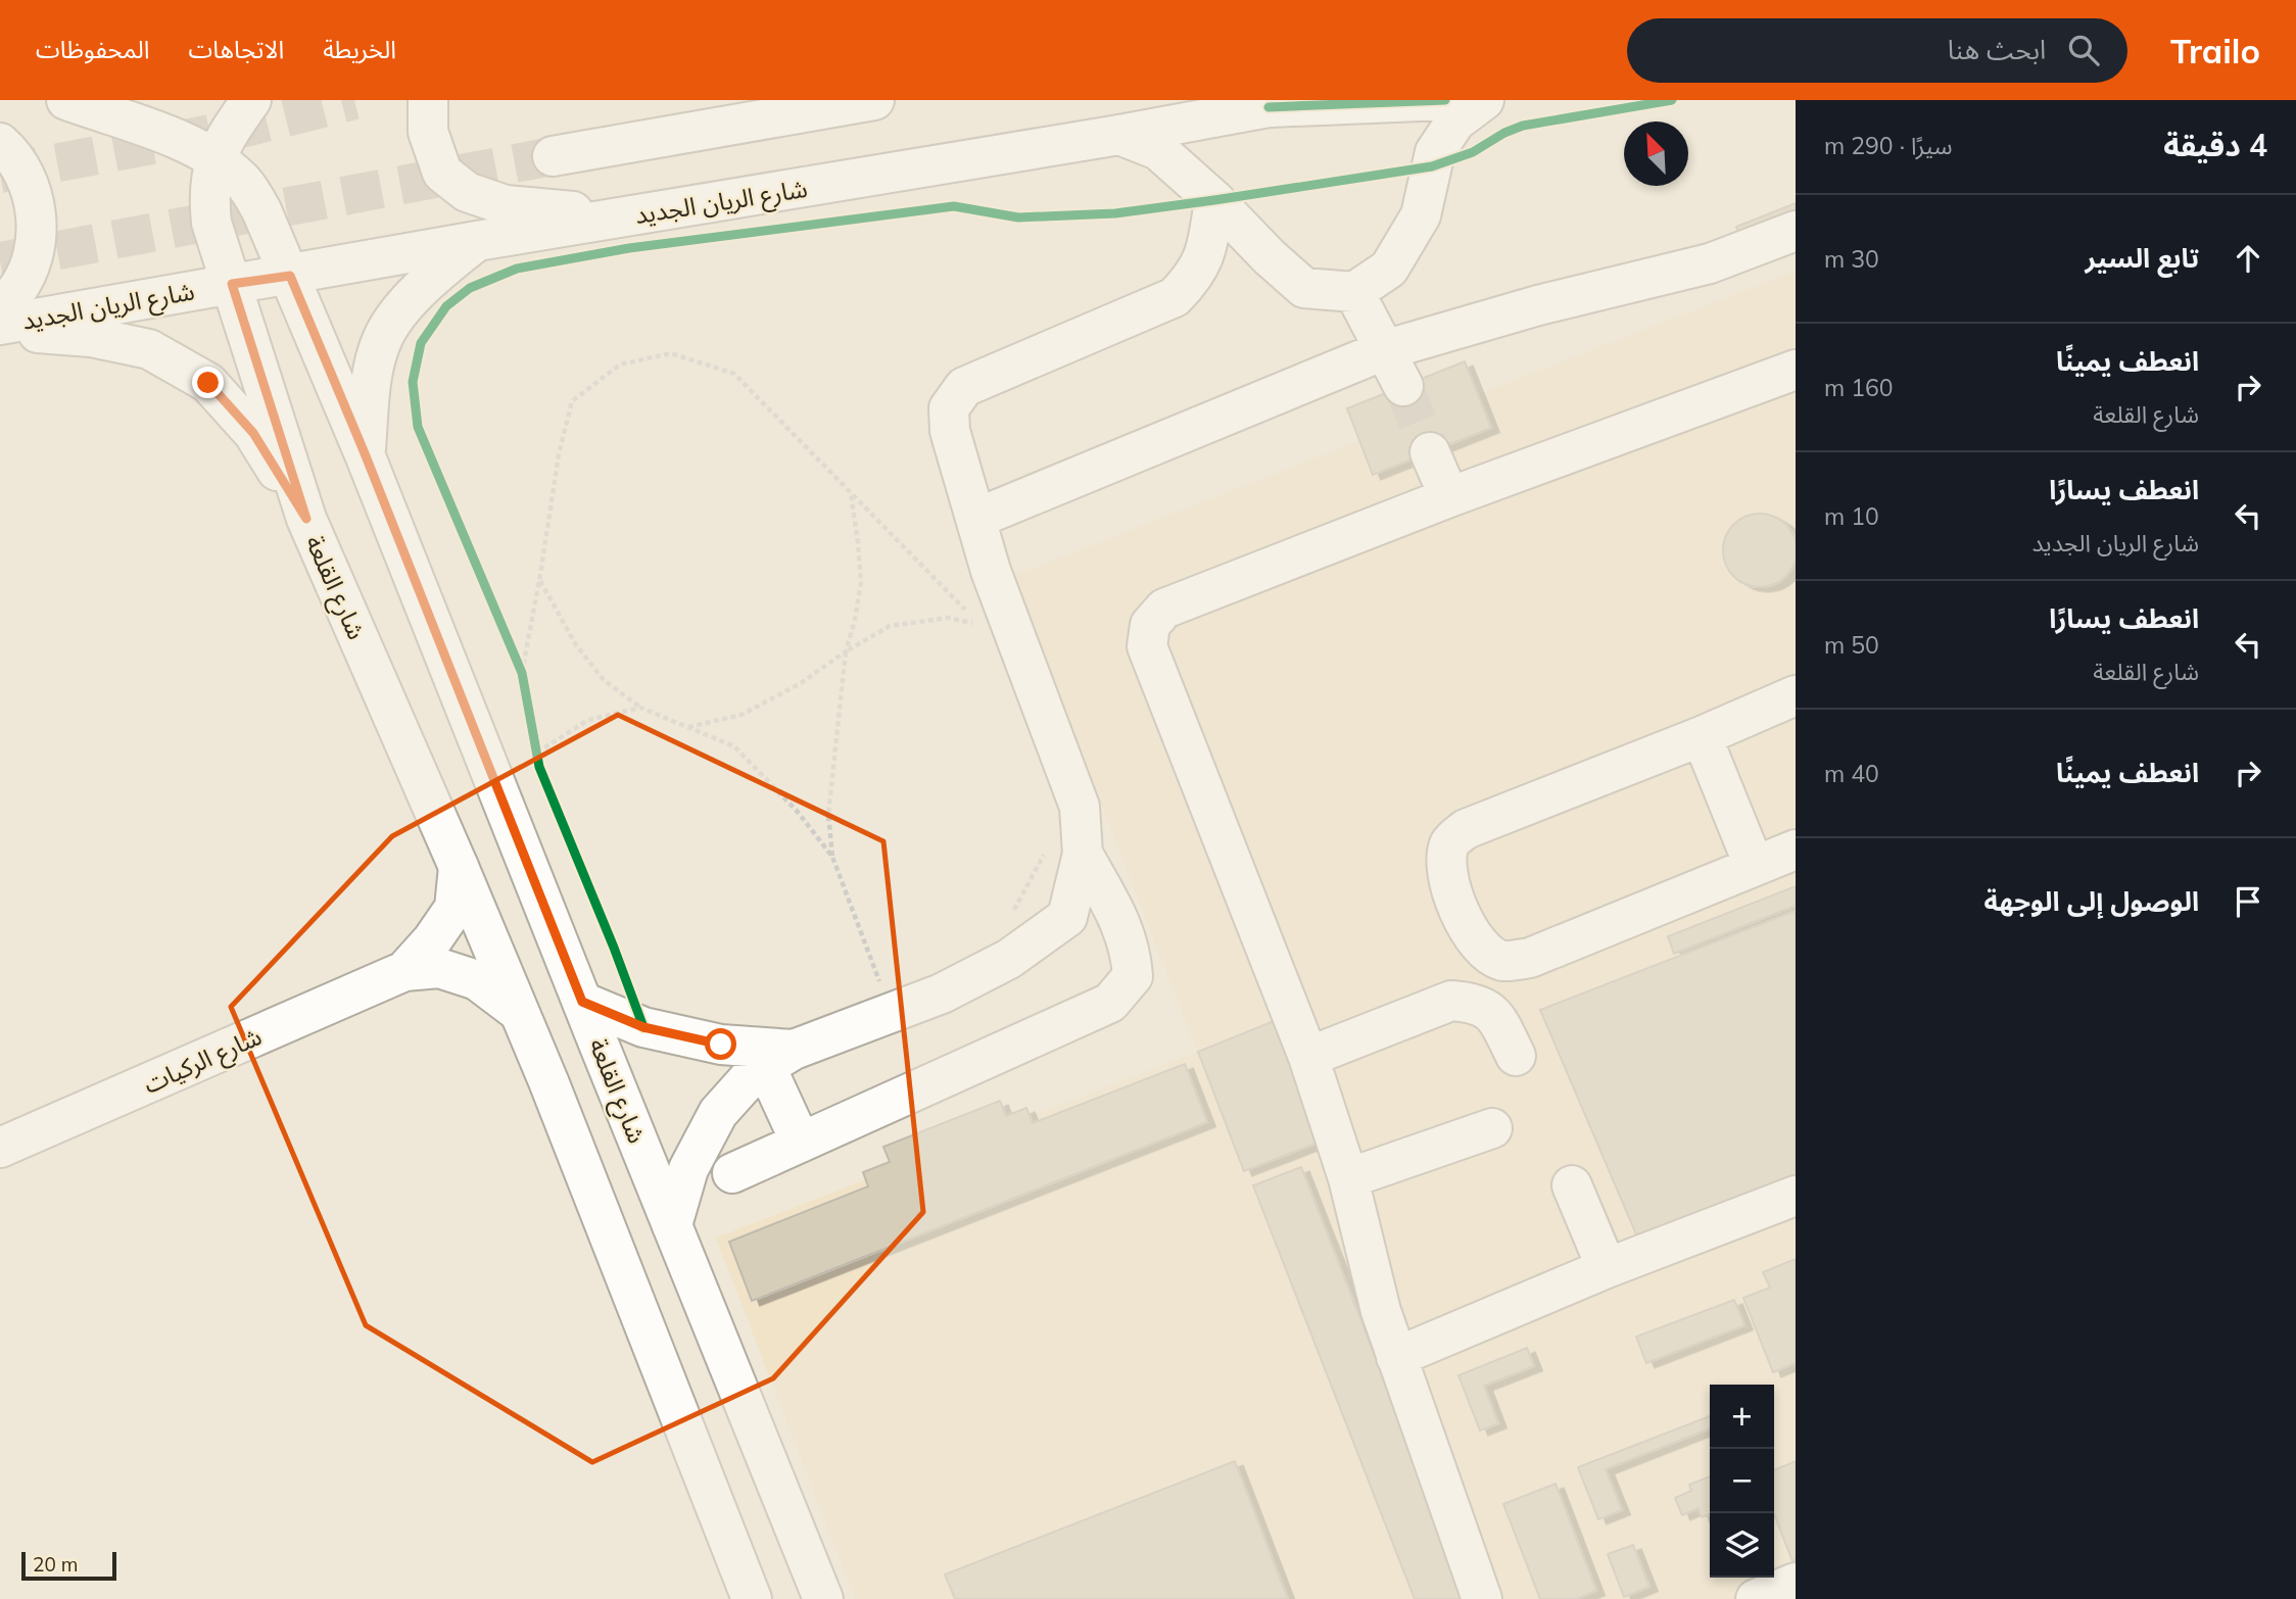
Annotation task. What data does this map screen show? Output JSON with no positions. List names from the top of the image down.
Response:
{
  "streets": {
    "main road": ["شارع الريان الجديد", "شارع القلعة", "شارع الركيات"]
  },
  "crossings": [
    ["شارع الريان الجديد", "شارع القلعة"],
    ["شارع القلعة", "شارع الركيات"]
  ],
  "scale_bar": "20 m",
  "north": "top left",
  "page": {
    "header": "Trailo",
    "search": "ابحث هنا",
    "nav": ["الخريطة", "الاتجاهات", "المحفوظات"],
    "heading": ["4 دقيقة", "سيرًا · 290 m"],
    "list": [
      ["تابع السير", "30 m"],
      ["انعطف يمينًا", "شارع القلعة", "160 m"],
      ["انعطف يسارًا", "شارع الريان الجديد", "10 m"],
      ["انعطف يسارًا", "شارع القلعة", "50 m"],
      ["انعطف يمينًا", "40 m"],
      "الوصول إلى الوجهة"
    ],
    "map_buttons": ["+", "−"],
    "scale": "20 m"
  }
}
